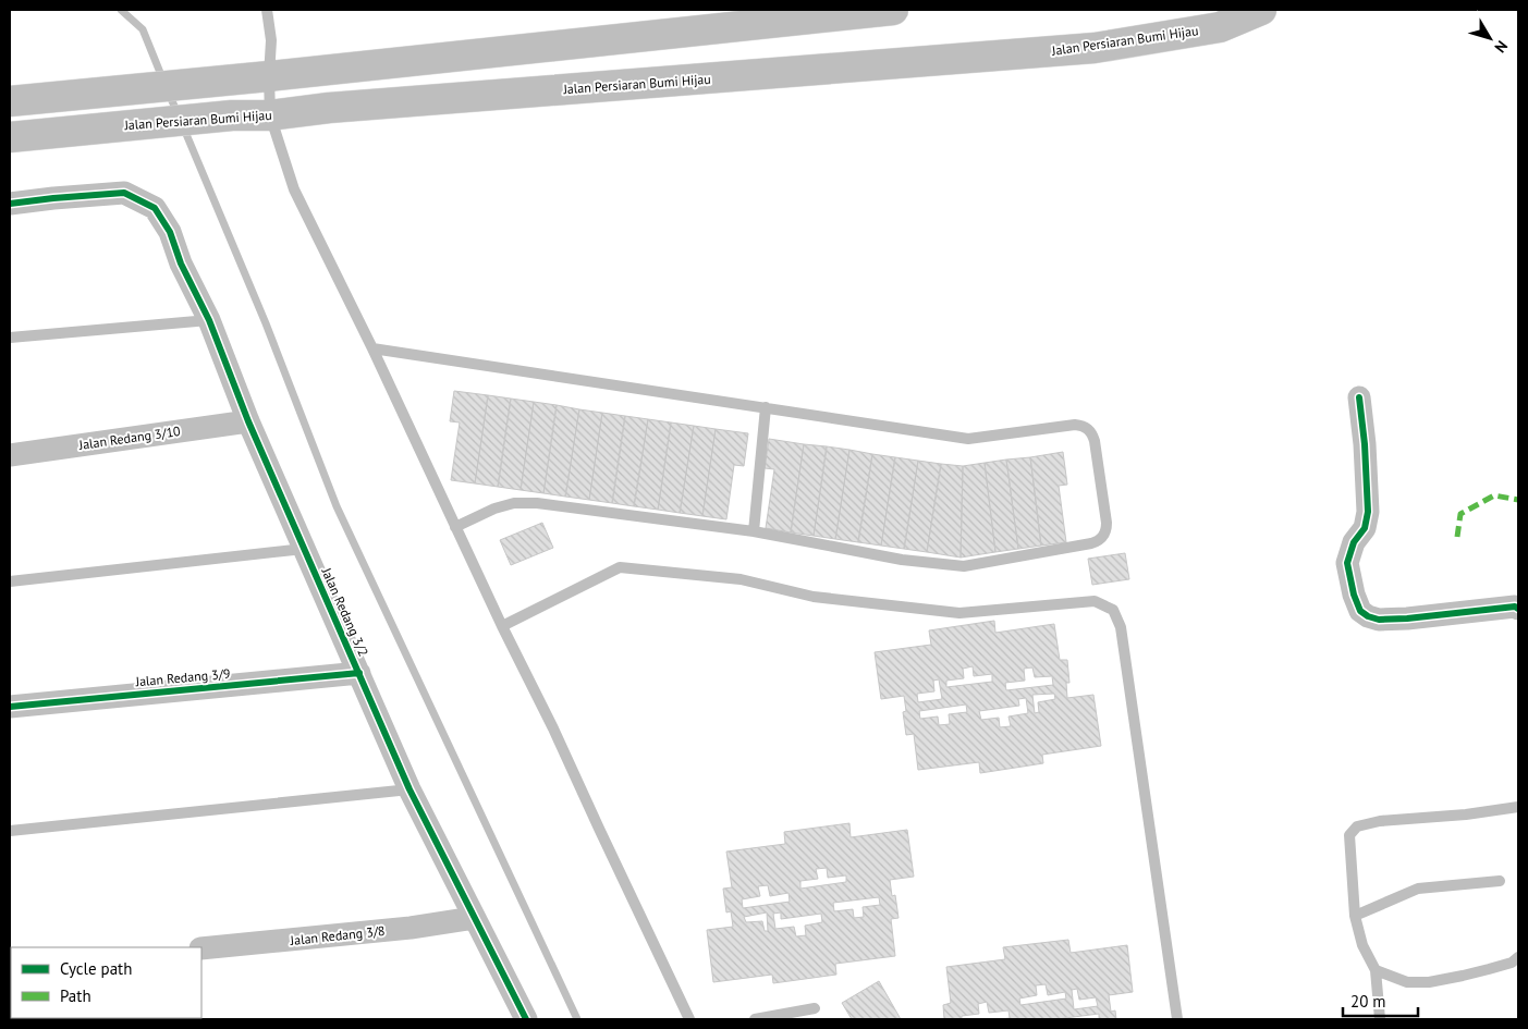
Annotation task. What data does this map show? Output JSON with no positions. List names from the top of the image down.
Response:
{
  "streets": {
    "main road": ["Jalan Persiaran Bumi Hijau"],
    "street": [
      "Jalan Redang 3/10",
      "Jalan Redang 3/2",
      "Jalan Redang 3/9",
      "Jalan Redang 3/8"
    ]
  },
  "crossings": [
    ["Jalan Redang 3/10", "Jalan Redang 3/2"],
    ["Jalan Redang 3/2", "Jalan Redang 3/9"],
    ["Jalan Redang 3/2", "Jalan Redang 3/8"]
  ],
  "legend": ["Cycle path", "Path"],
  "scale_bar": "20 m",
  "north": "bottom right"
}
